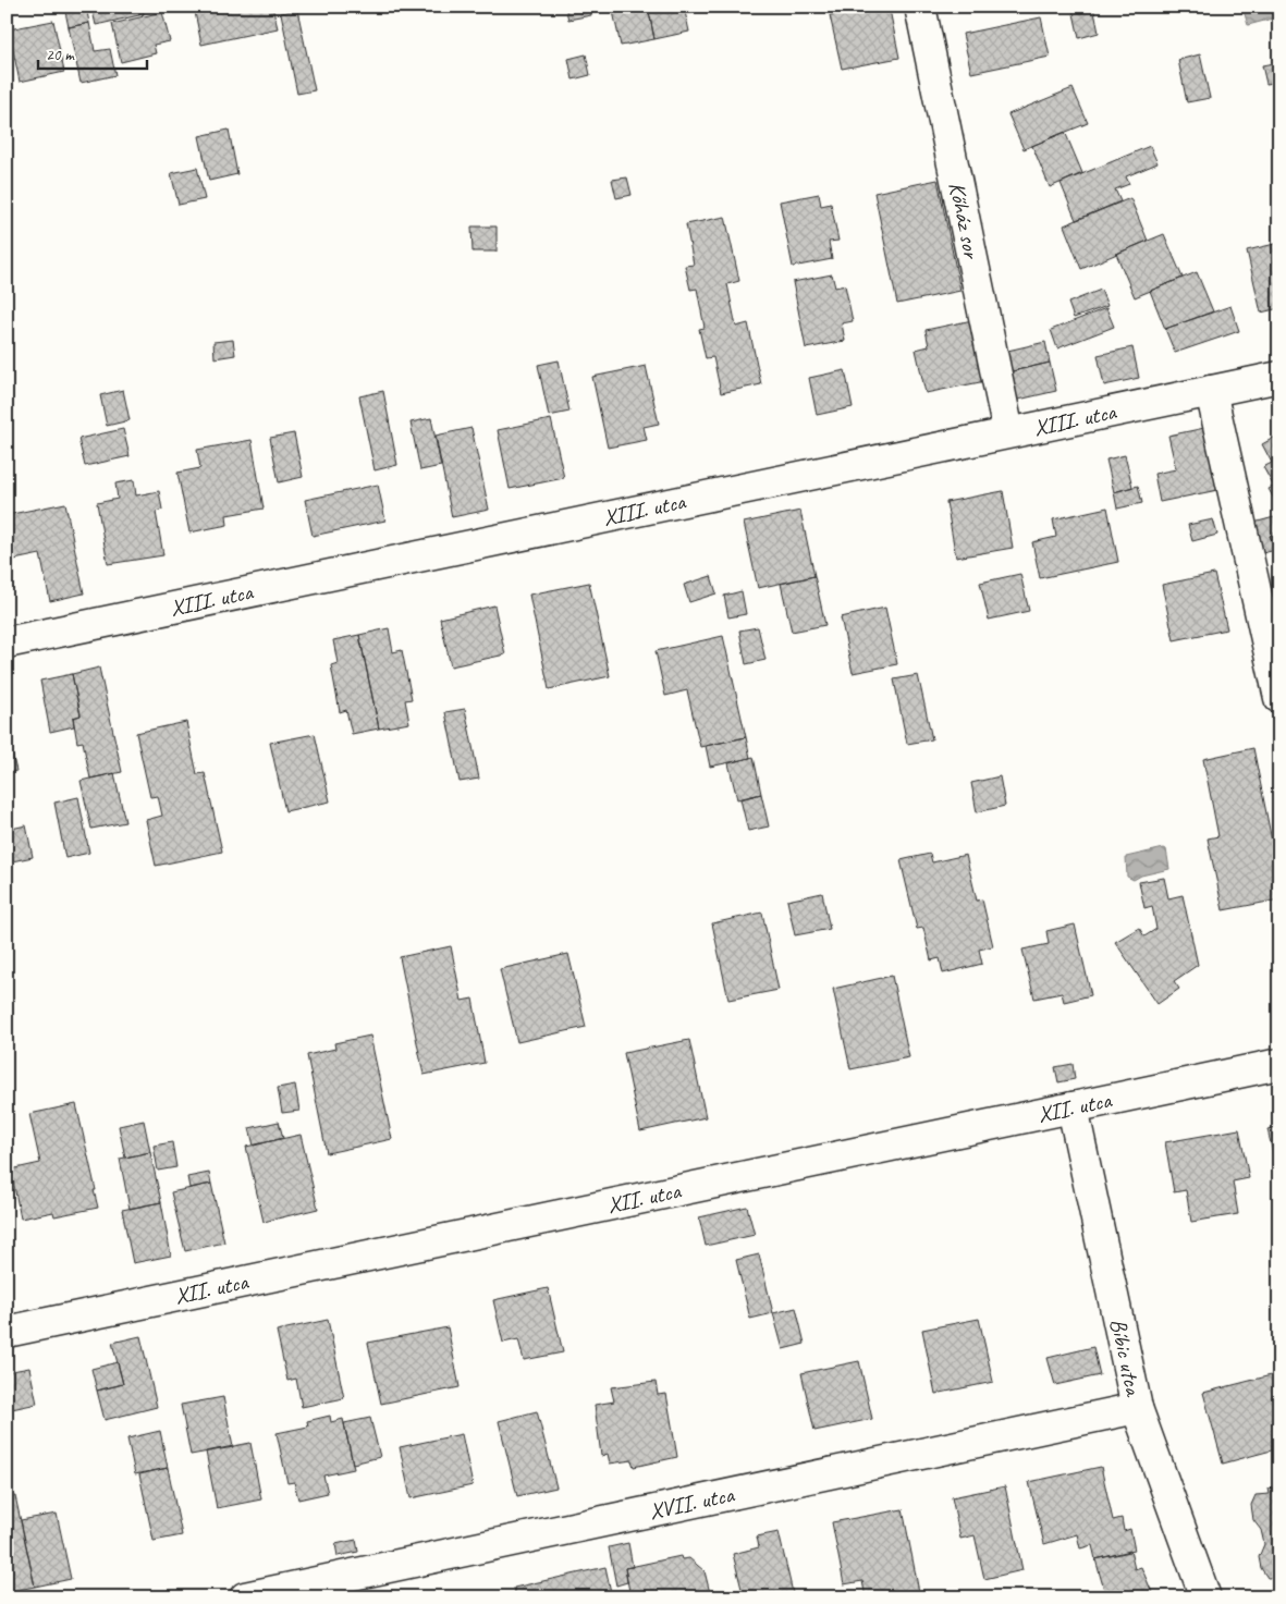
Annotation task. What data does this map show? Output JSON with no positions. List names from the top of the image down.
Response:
{
  "streets": {
    "street": [
      "Kőház sor",
      "XIII. utca",
      "XII. utca",
      "Bíbic utca",
      "XVII. utca"
    ]
  },
  "crossings": [
    ["Kőház sor", "XIII. utca"],
    ["XII. utca", "Bíbic utca"],
    ["Bíbic utca", "XVII. utca"]
  ],
  "scale_bar": "20 m"
}
